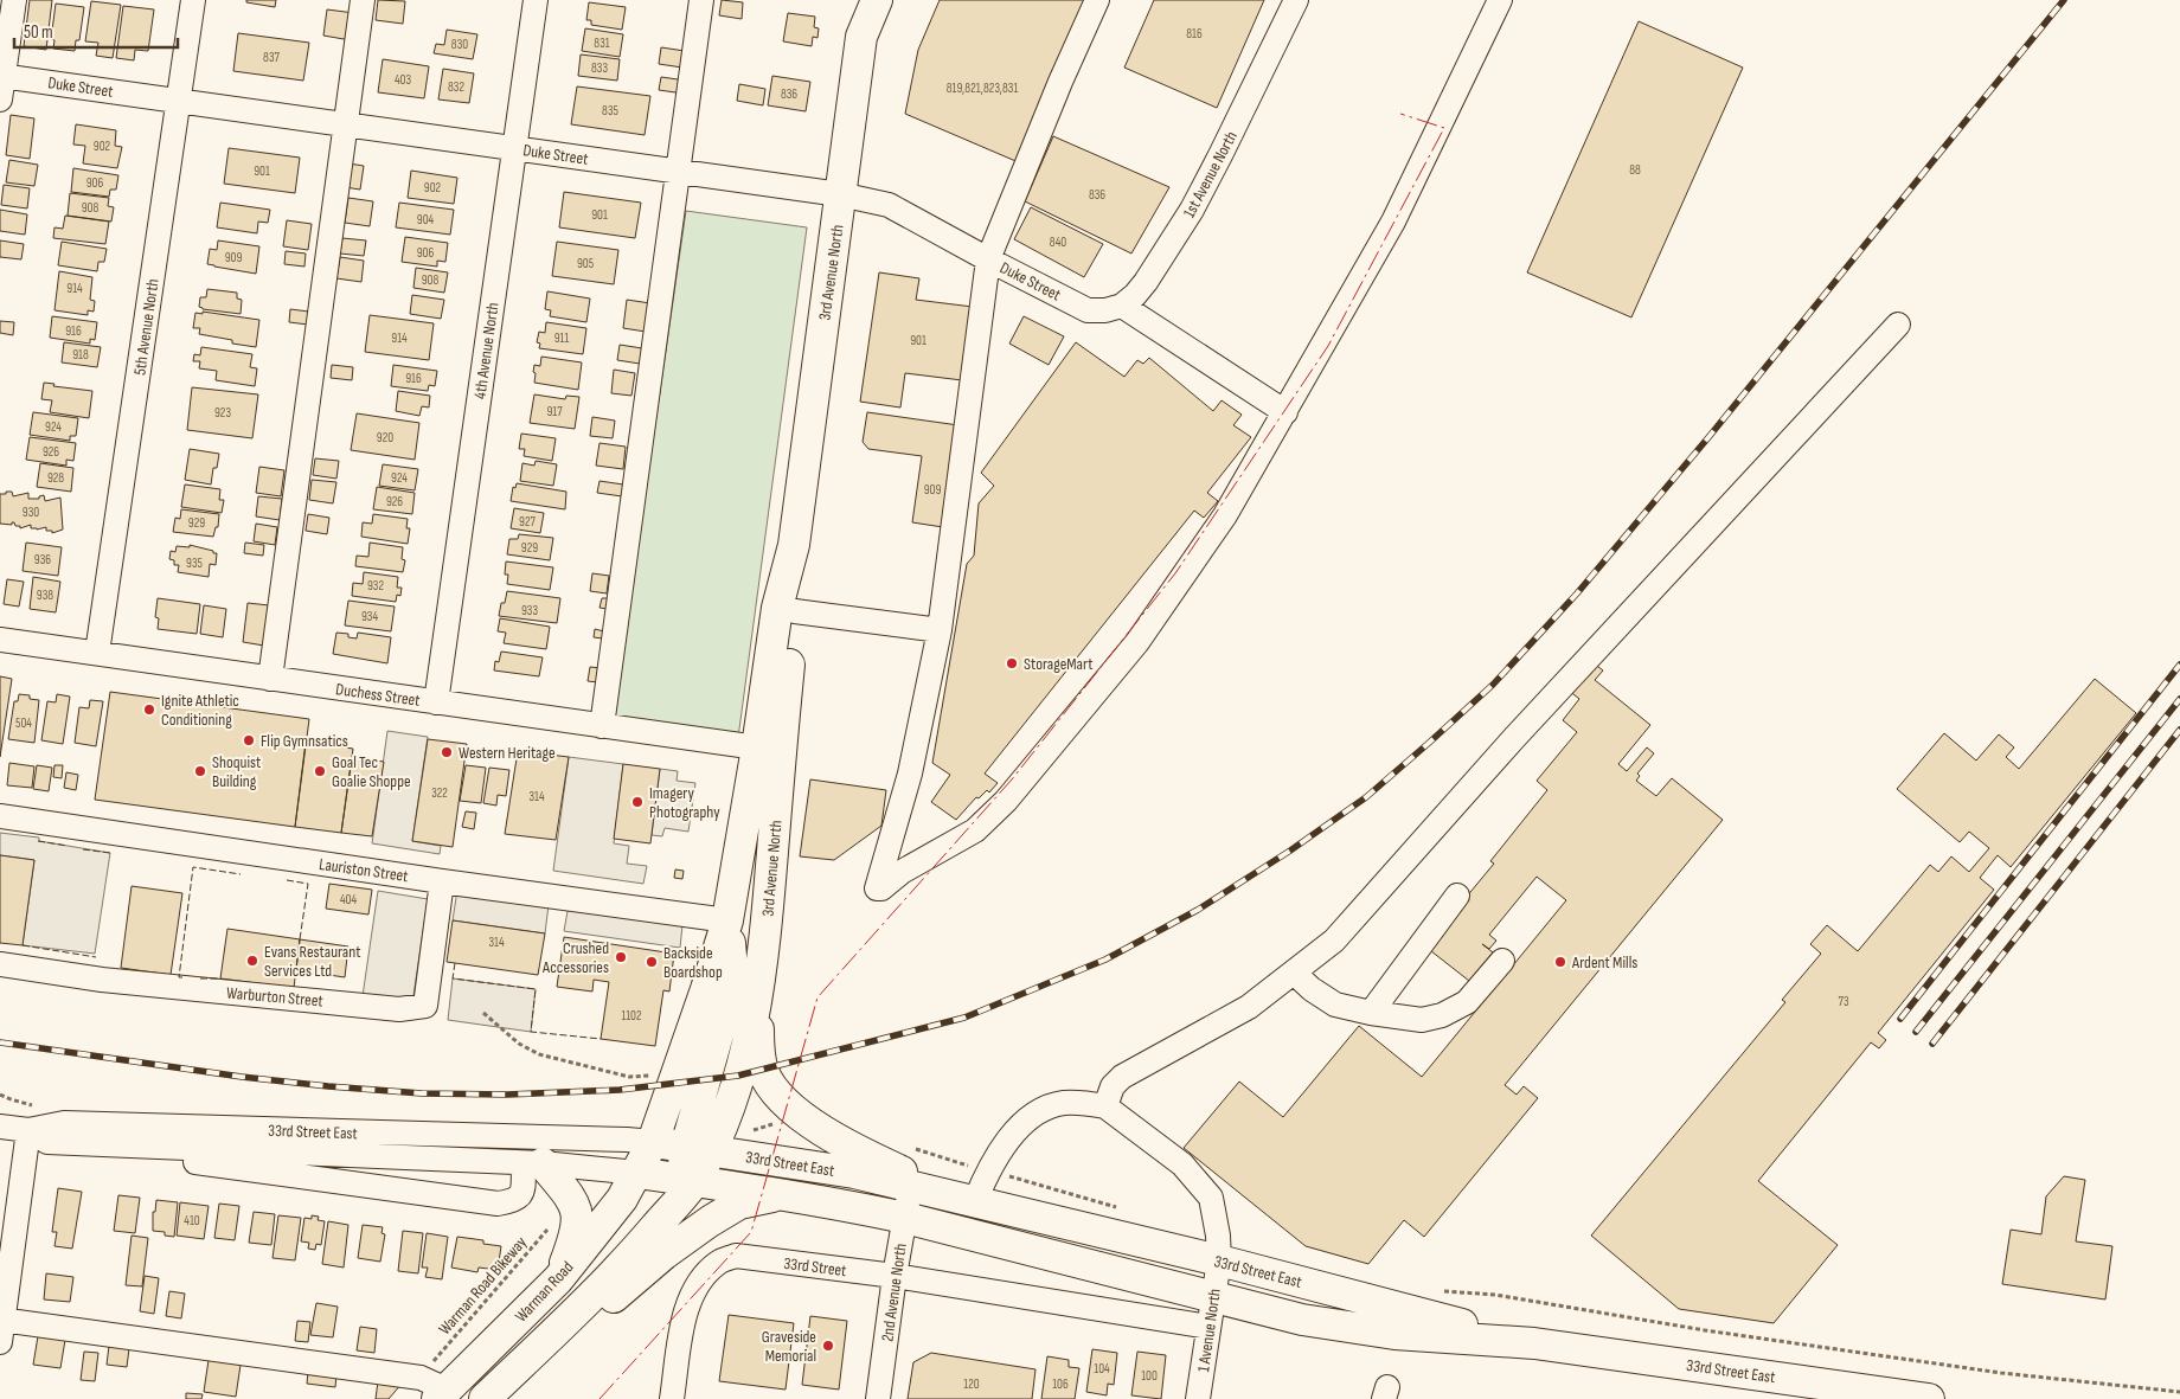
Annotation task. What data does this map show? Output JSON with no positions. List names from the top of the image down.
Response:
{
  "streets": {
    "main road": ["3rd Avenue North", "33rd Street East", "Warman Road"],
    "street": [
      "Duke Street",
      "1st Avenue North",
      "5th Avenue North",
      "4th Avenue North",
      "Duchess Street",
      "Lauriston Street",
      "Warburton Street",
      "33rd Street",
      "2nd Avenue North",
      "1 Avenue North"
    ],
    "path": ["Warman Road Bikeway"]
  },
  "crossings": [
    ["Duke Street", "1st Avenue North"],
    ["Duke Street", "3rd Avenue North"],
    ["Duke Street", "5th Avenue North"],
    ["Duke Street", "4th Avenue North"],
    ["3rd Avenue North", "Duchess Street"],
    ["3rd Avenue North", "Lauriston Street"],
    ["3rd Avenue North", "33rd Street East"],
    ["3rd Avenue North", "Warman Road"],
    ["5th Avenue North", "Duchess Street"],
    ["4th Avenue North", "Duchess Street"],
    ["Lauriston Street", "Warburton Street"],
    ["33rd Street East", "33rd Street"],
    ["33rd Street East", "Warman Road"],
    ["33rd Street East", "2nd Avenue North"],
    ["33rd Street East", "1 Avenue North"],
    ["33rd Street", "2nd Avenue North"],
    ["Warman Road Bikeway", "Warman Road"]
  ],
  "places": [
    "StorageMart",
    "Ignite Athletic Conditioning",
    "Flip Gymnsatics",
    "Western Heritage",
    "Shoquist Building",
    "Goal Tec Goalie Shoppe",
    "Imagery Photography",
    "Crushed Accessories",
    "Evans Restaurant Services Ltd",
    "Backside Boardshop",
    "Ardent Mills",
    "Graveside Memorial"
  ],
  "house_numbers": [
    "816",
    "831",
    "830",
    "837",
    "833",
    "403",
    "832",
    "819,821,823,831",
    "836",
    "835",
    "902",
    "88",
    "901",
    "906",
    "902",
    "836",
    "908",
    "901",
    "904",
    "840",
    "906",
    "909",
    "905",
    "908",
    "914",
    "916",
    "914",
    "911",
    "901",
    "918",
    "916",
    "917",
    "923",
    "924",
    "920",
    "926",
    "928",
    "924",
    "909",
    "926",
    "930",
    "927",
    "929",
    "929",
    "936",
    "935",
    "932",
    "938",
    "933",
    "934",
    "504",
    "322",
    "314",
    "404",
    "314",
    "73",
    "1102",
    "410",
    "104",
    "100",
    "120",
    "106"
  ],
  "scale_bar": "50 m"
}
